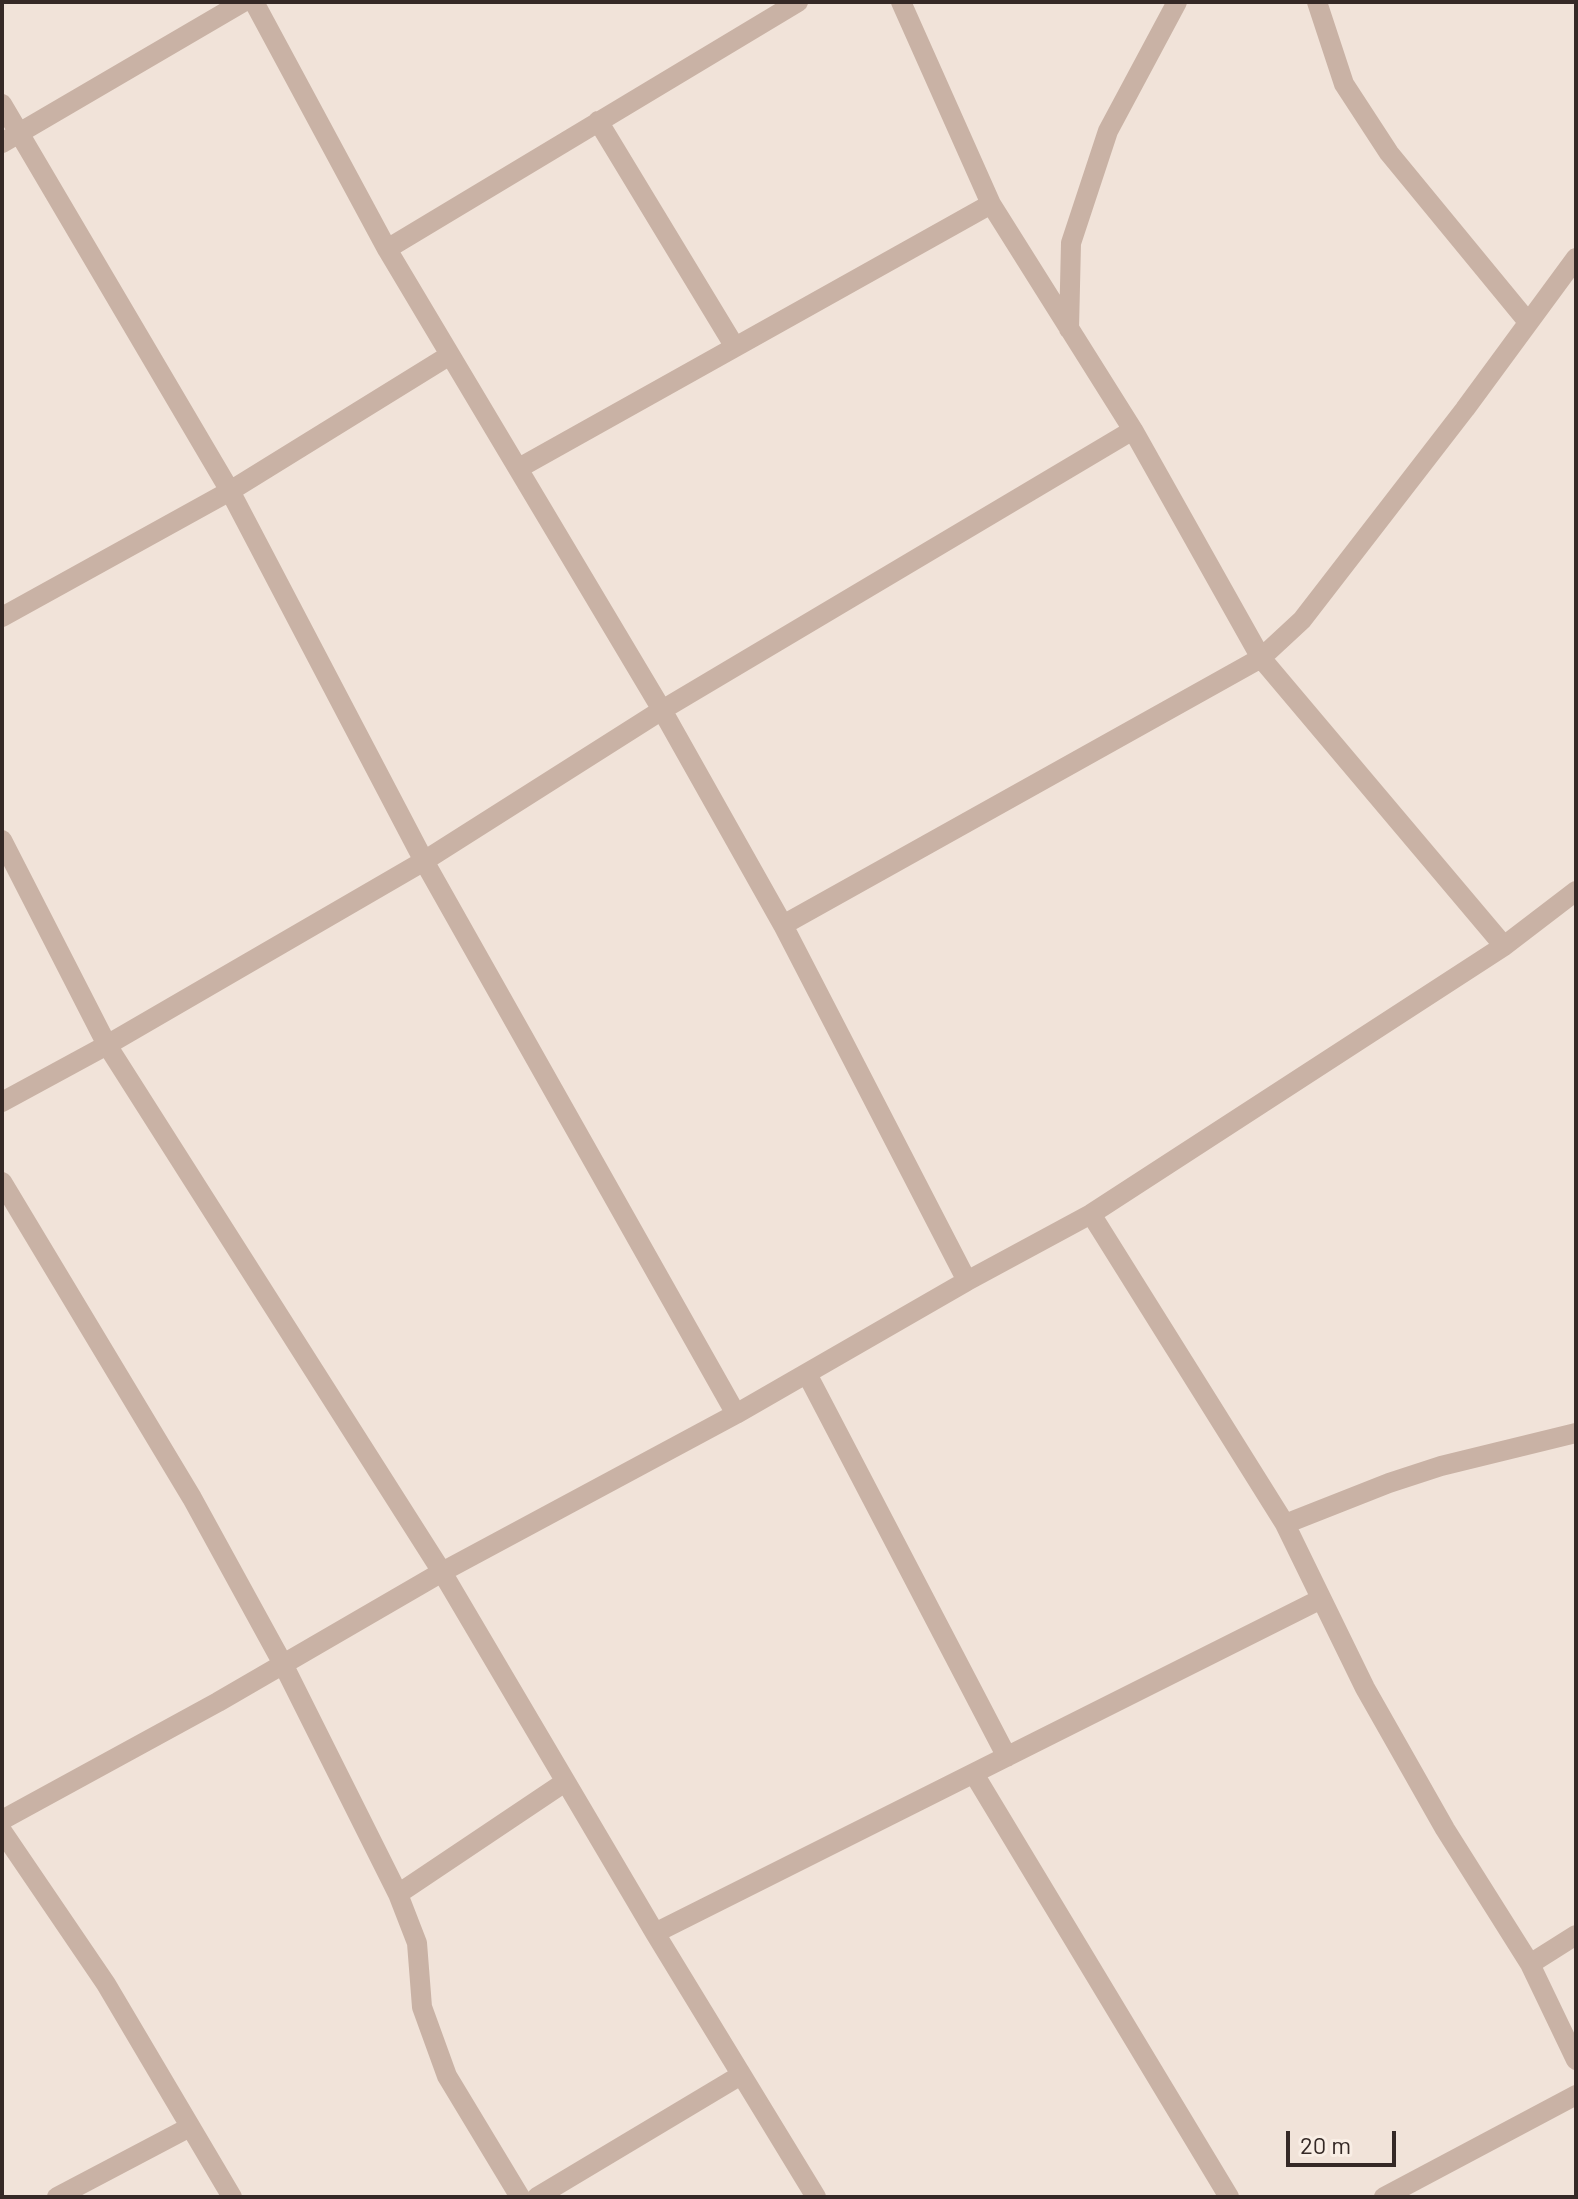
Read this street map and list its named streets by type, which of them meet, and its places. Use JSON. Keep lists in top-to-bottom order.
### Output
{
  "scale_bar": "20 m"
}
